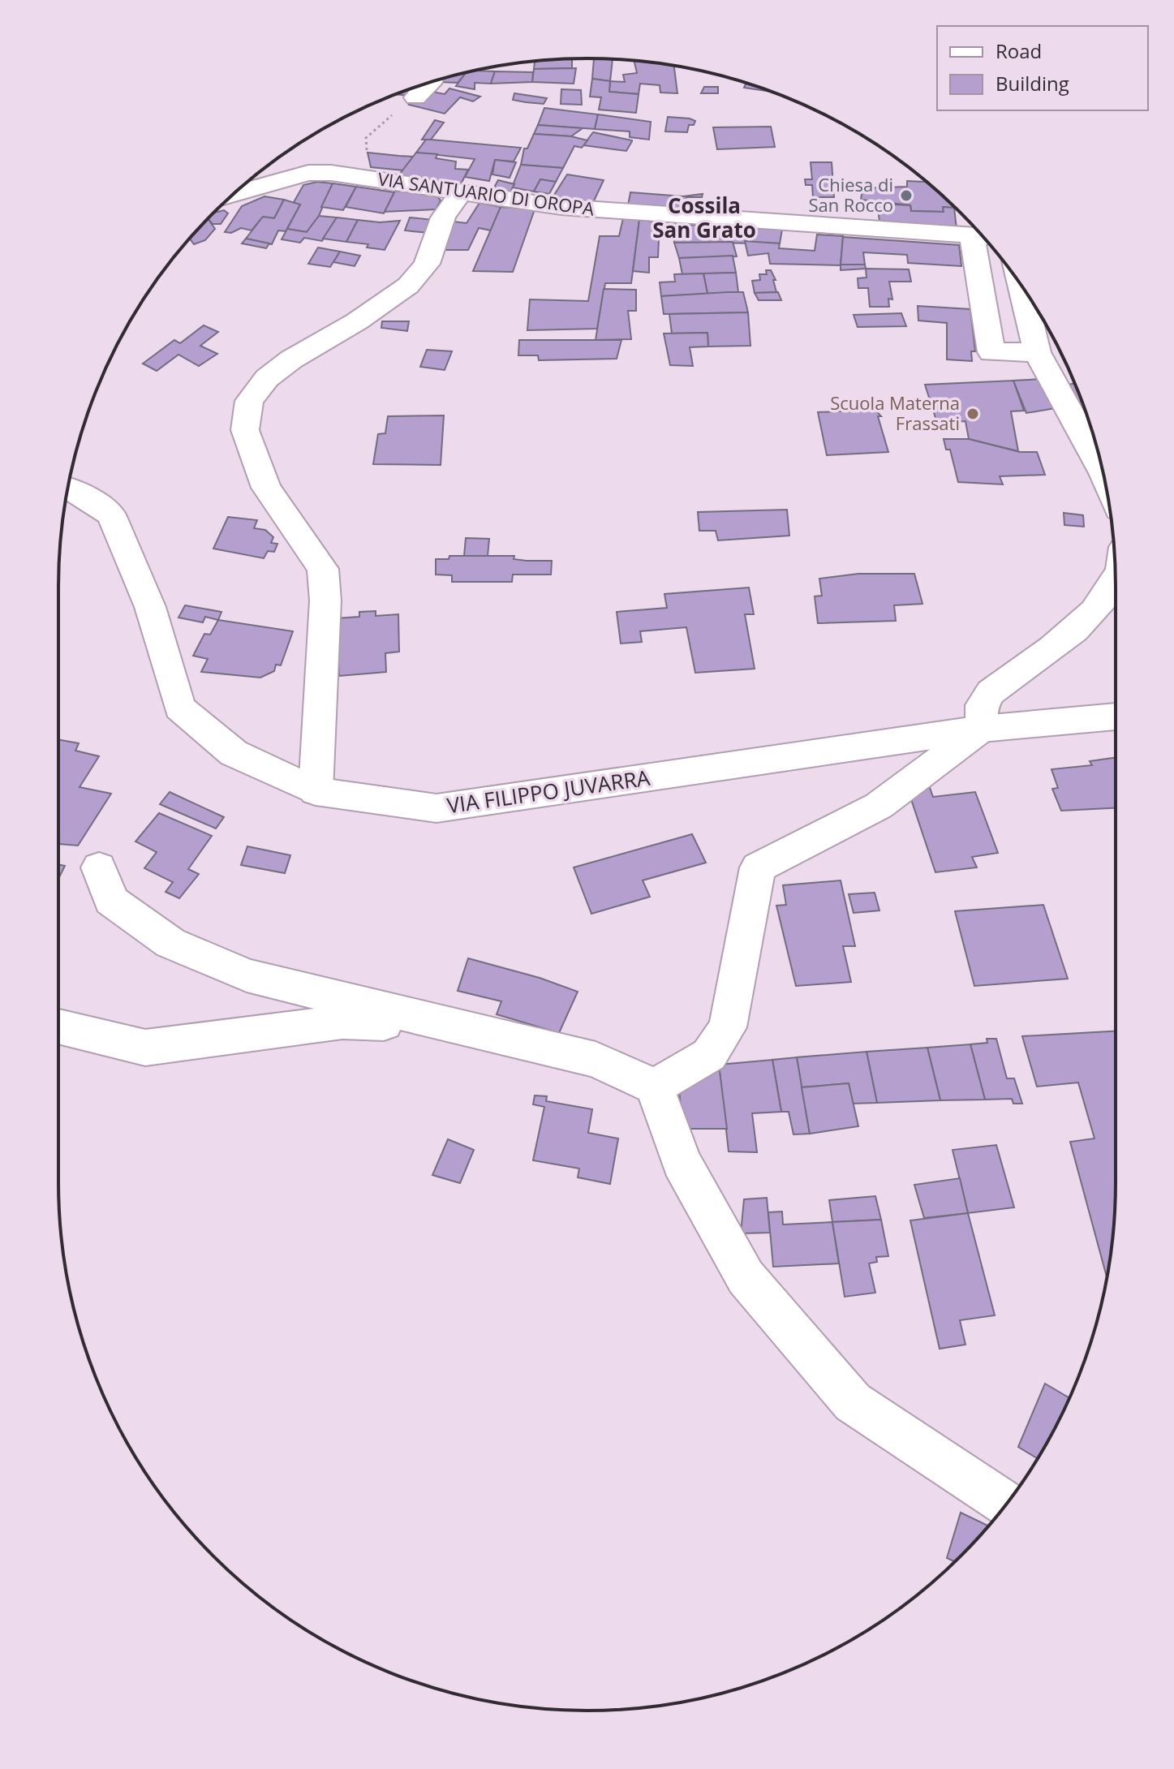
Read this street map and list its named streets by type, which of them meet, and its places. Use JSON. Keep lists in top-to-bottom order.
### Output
{
  "streets": {
    "street": ["VIA SANTUARIO DI OROPA", "VIA FILIPPO JUVARRA"]
  },
  "districts": ["Cossila San Grato"],
  "places": ["Chiesa di San Rocco", "Scuola Materna Frassati"],
  "legend": ["Road", "Building"]
}
